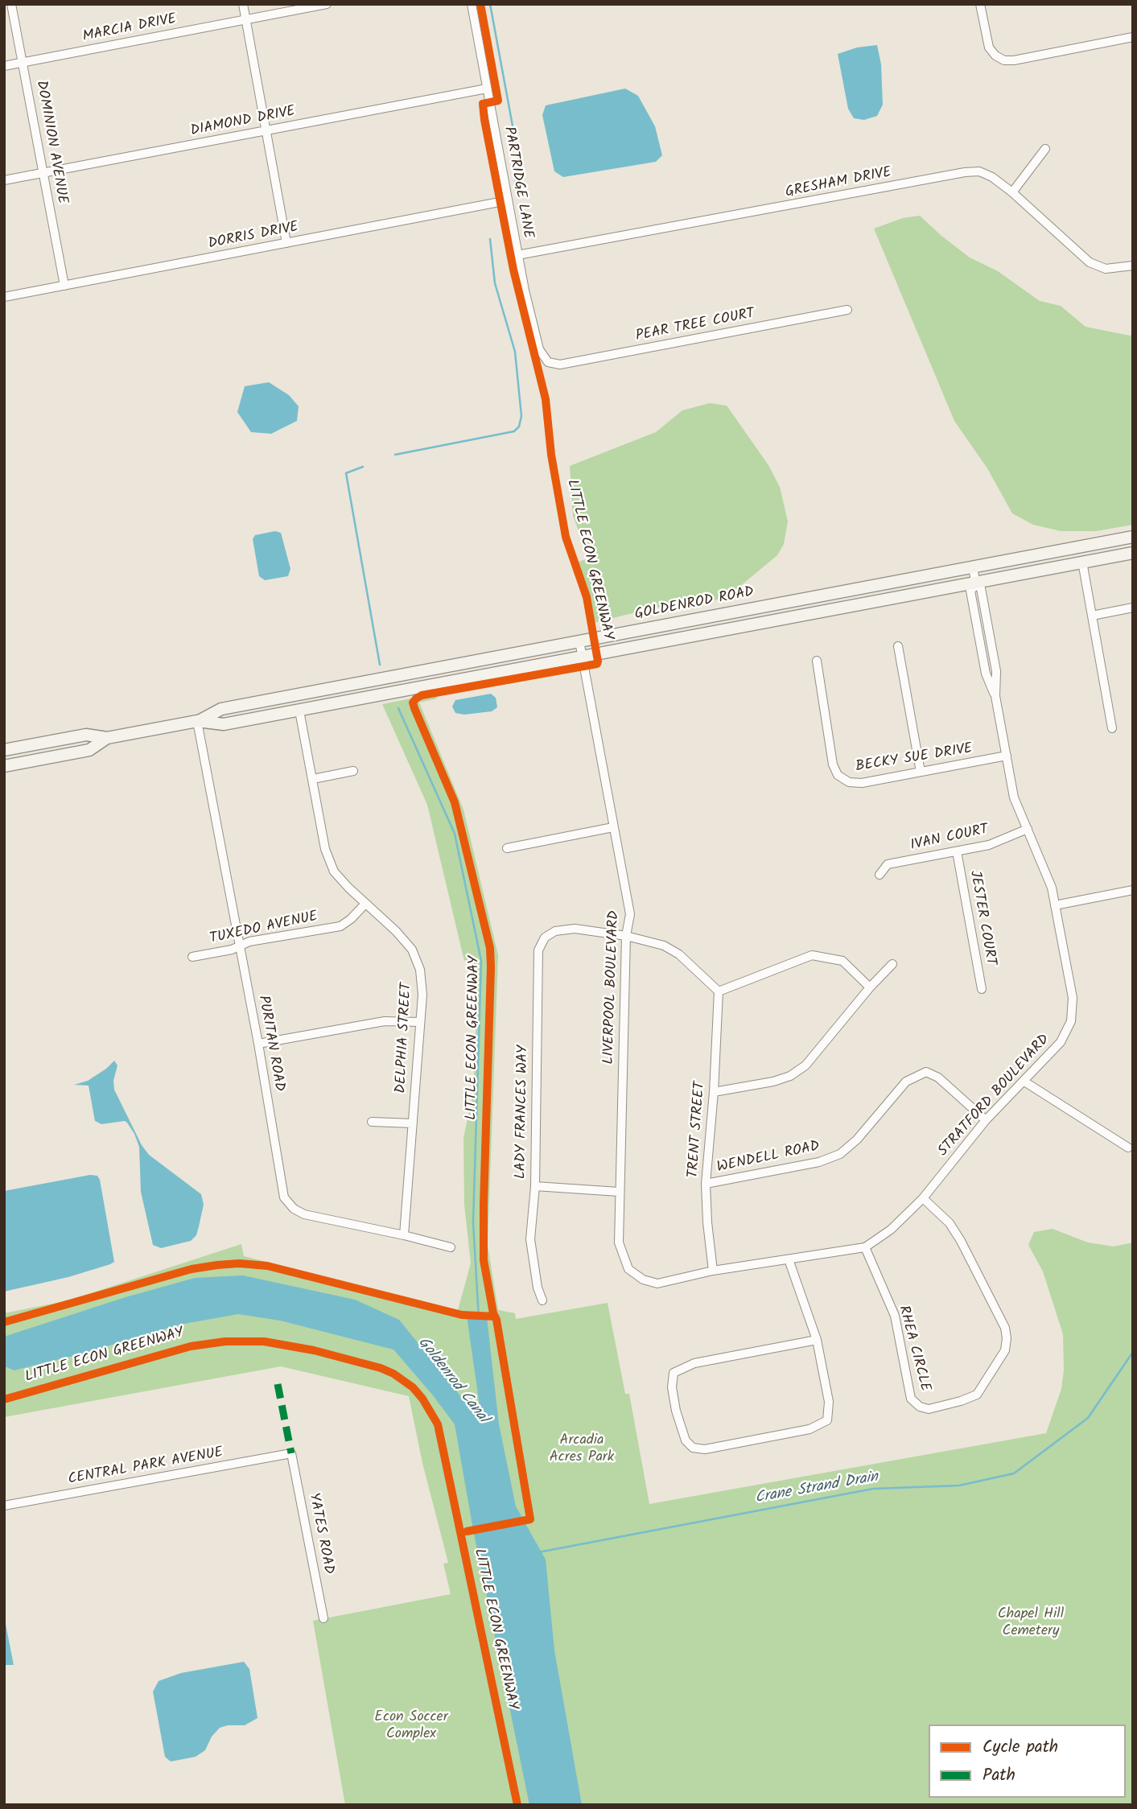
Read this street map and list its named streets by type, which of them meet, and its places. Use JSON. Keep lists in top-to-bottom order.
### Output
{
  "streets": {
    "main road": ["GOLDENROD ROAD"],
    "street": [
      "MARCIA DRIVE",
      "DIAMOND DRIVE",
      "DOMINION AVENUE",
      "PARTRIDGE LANE",
      "GRESHAM DRIVE",
      "DORRIS DRIVE",
      "PEAR TREE COURT",
      "BECKY SUE DRIVE",
      "IVAN COURT",
      "JESTER COURT",
      "TUXEDO AVENUE",
      "LIVERPOOL BOULEVARD",
      "DELPHIA STREET",
      "PURITAN ROAD",
      "STRATFORD BOULEVARD",
      "LADY FRANCES WAY",
      "TRENT STREET",
      "WENDELL ROAD",
      "RHEA CIRCLE",
      "CENTRAL PARK AVENUE",
      "YATES ROAD"
    ],
    "cycle path": ["LITTLE ECON GREENWAY"]
  },
  "crossings": [
    ["MARCIA DRIVE", "DOMINION AVENUE"],
    ["DIAMOND DRIVE", "DOMINION AVENUE"],
    ["DIAMOND DRIVE", "PARTRIDGE LANE"],
    ["DOMINION AVENUE", "DORRIS DRIVE"],
    ["PARTRIDGE LANE", "GRESHAM DRIVE"],
    ["PARTRIDGE LANE", "DORRIS DRIVE"],
    ["PARTRIDGE LANE", "PEAR TREE COURT"],
    ["GOLDENROD ROAD", "LIVERPOOL BOULEVARD"],
    ["GOLDENROD ROAD", "DELPHIA STREET"],
    ["GOLDENROD ROAD", "PURITAN ROAD"],
    ["GOLDENROD ROAD", "STRATFORD BOULEVARD"],
    ["BECKY SUE DRIVE", "STRATFORD BOULEVARD"],
    ["IVAN COURT", "JESTER COURT"],
    ["IVAN COURT", "STRATFORD BOULEVARD"],
    ["TUXEDO AVENUE", "DELPHIA STREET"],
    ["TUXEDO AVENUE", "PURITAN ROAD"],
    ["LIVERPOOL BOULEVARD", "STRATFORD BOULEVARD"],
    ["LIVERPOOL BOULEVARD", "LADY FRANCES WAY"],
    ["DELPHIA STREET", "PURITAN ROAD"],
    ["STRATFORD BOULEVARD", "TRENT STREET"],
    ["STRATFORD BOULEVARD", "WENDELL ROAD"],
    ["STRATFORD BOULEVARD", "RHEA CIRCLE"],
    ["TRENT STREET", "WENDELL ROAD"],
    ["CENTRAL PARK AVENUE", "YATES ROAD"]
  ],
  "water": ["Goldenrod Canal", "Crane Strand Drain"],
  "parks": ["Arcadia Acres Park", "Chapel Hill Cemetery", "Econ Soccer Complex"],
  "legend": ["Cycle path", "Path"]
}
